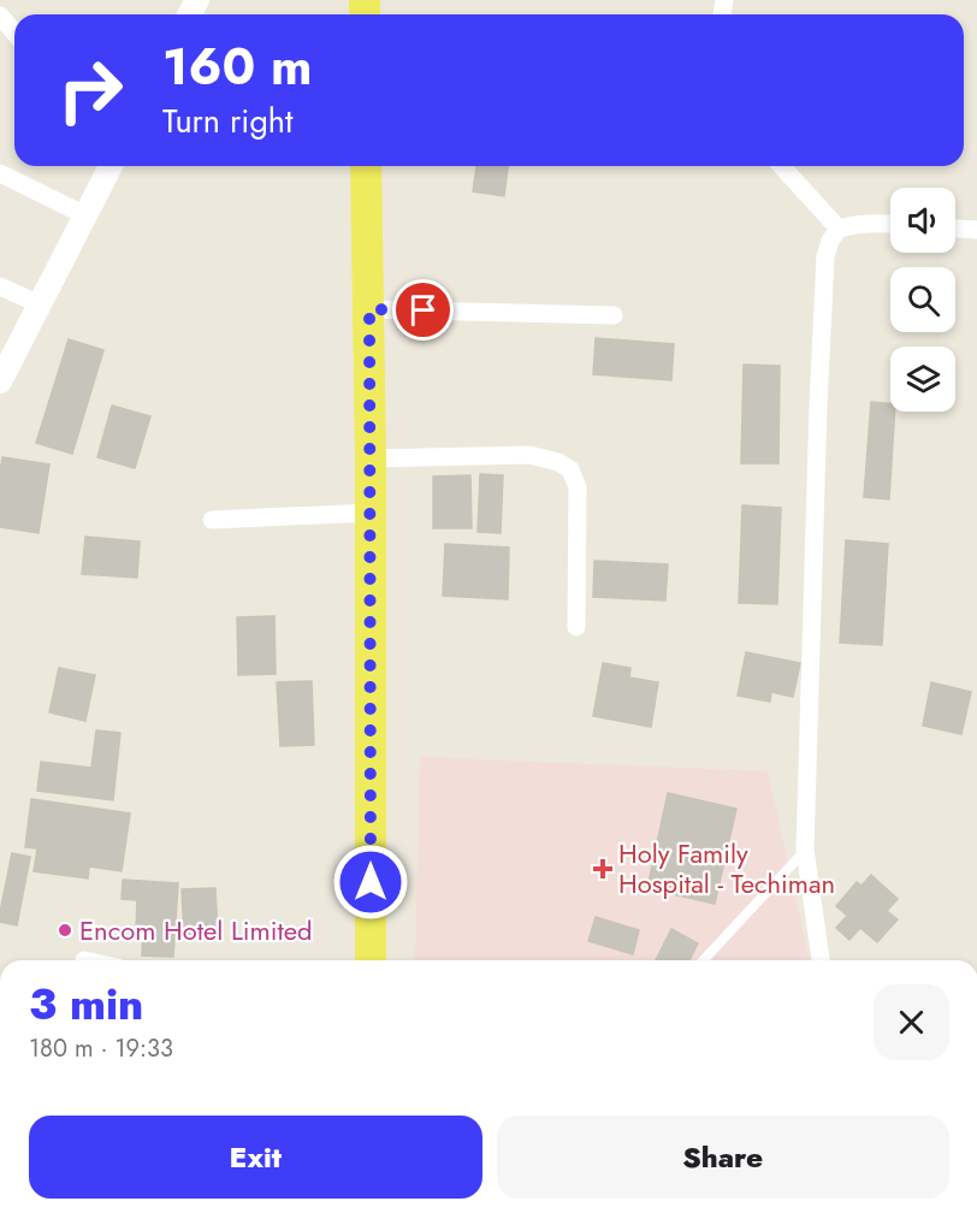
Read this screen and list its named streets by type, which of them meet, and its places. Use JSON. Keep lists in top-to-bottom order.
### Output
{
  "places": {
    "health": ["Holy Family Hospital - Techiman"],
    "other": ["Encom Hotel Limited"]
  },
  "page": {
    "turn": ["160 m", "Turn right"],
    "heading": ["3 min", "180 m · 19:33"],
    "buttons": ["Exit", "Share"]
  }
}
